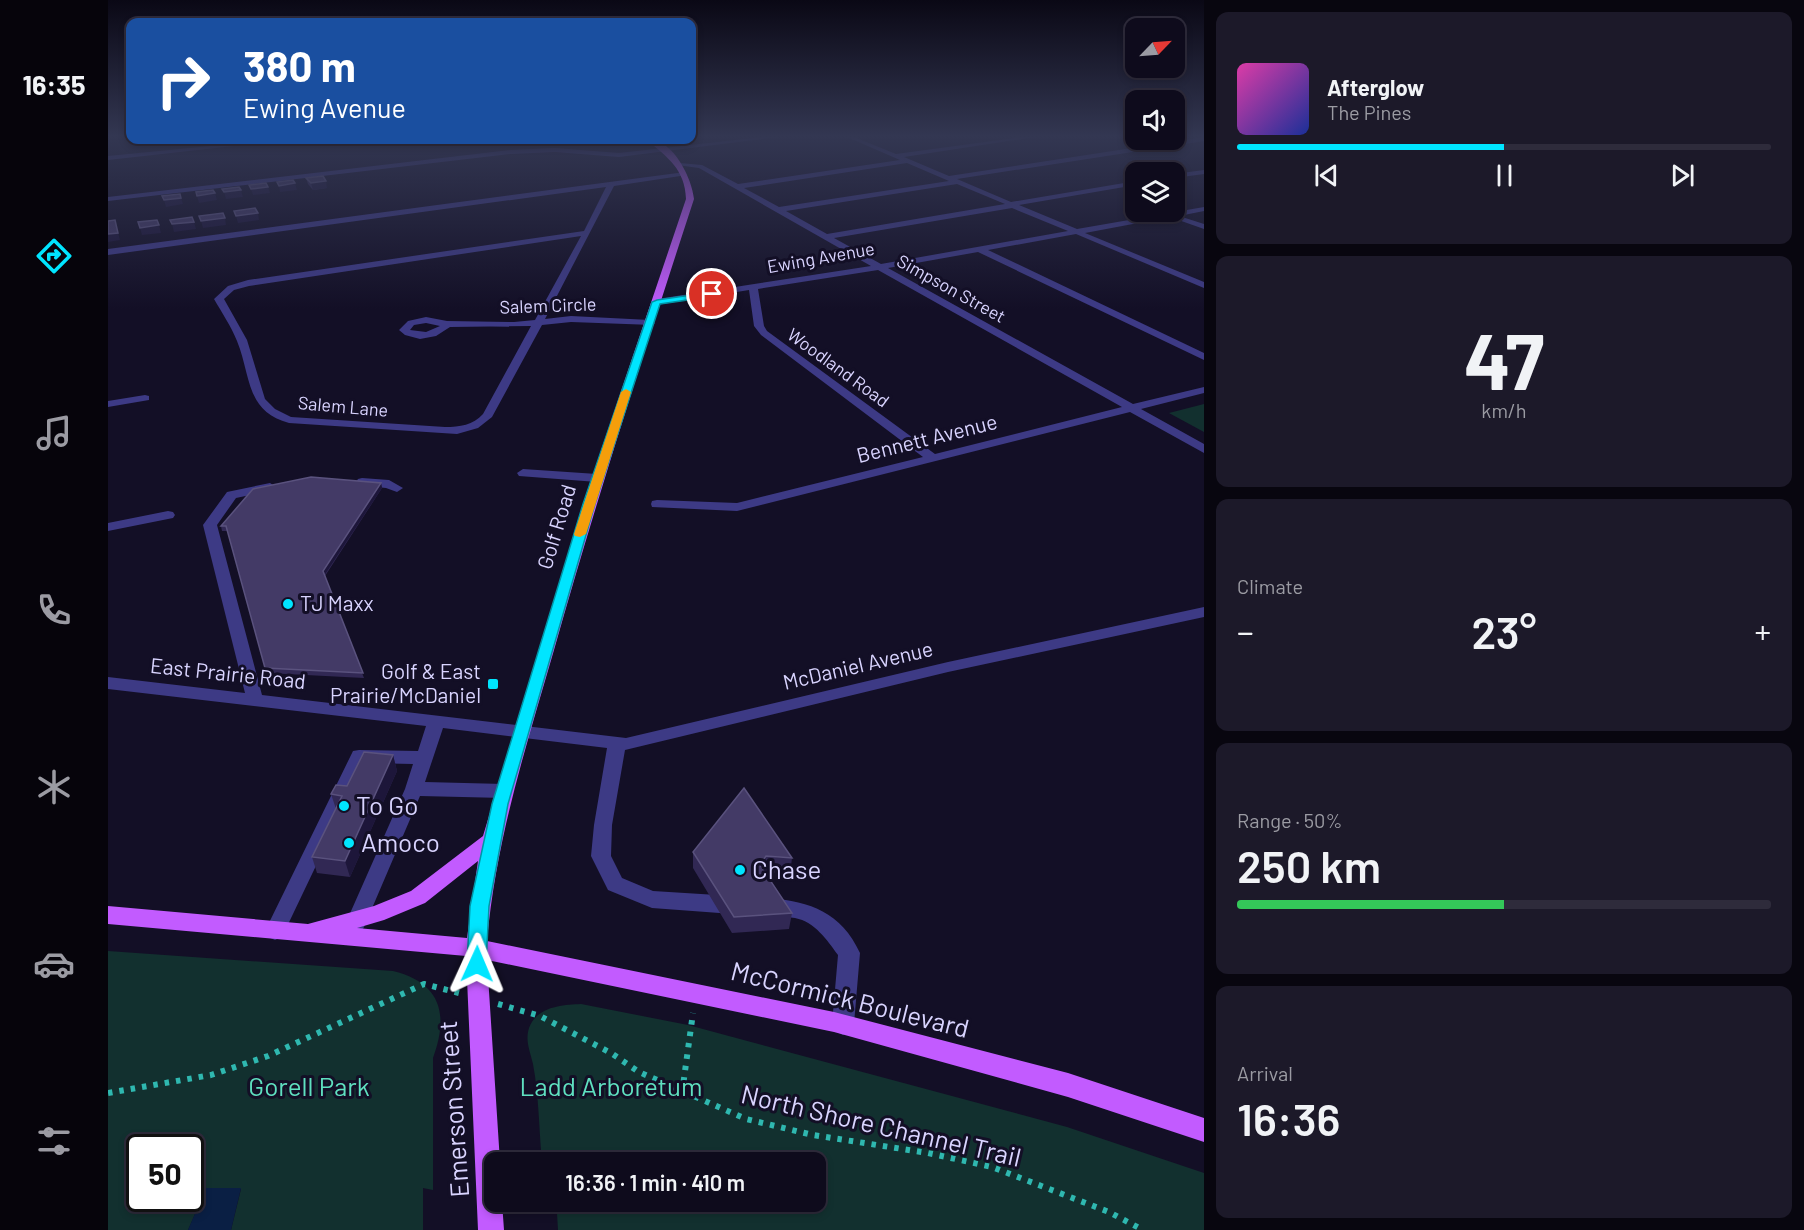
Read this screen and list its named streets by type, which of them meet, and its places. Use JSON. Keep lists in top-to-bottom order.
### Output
{
  "streets": {
    "main road": ["Golf Road", "McCormick Boulevard", "Emerson Street"],
    "street": [
      "Ewing Avenue",
      "Simpson Street",
      "Salem Circle",
      "Woodland Road",
      "Salem Lane",
      "Bennett Avenue",
      "McDaniel Avenue",
      "East Prairie Road"
    ],
    "path": ["North Shore Channel Trail"]
  },
  "crossings": [
    ["Ewing Avenue", "Simpson Street"],
    ["Ewing Avenue", "Woodland Road"],
    ["Ewing Avenue", "Golf Road"],
    ["Simpson Street", "Bennett Avenue"],
    ["Salem Circle", "Salem Lane"],
    ["Salem Circle", "Golf Road"],
    ["Woodland Road", "Bennett Avenue"],
    ["Golf Road", "McDaniel Avenue"],
    ["Golf Road", "East Prairie Road"],
    ["Golf Road", "McCormick Boulevard"],
    ["Golf Road", "Emerson Street"],
    ["McDaniel Avenue", "East Prairie Road"],
    ["McCormick Boulevard", "Emerson Street"],
    ["Emerson Street", "North Shore Channel Trail"]
  ],
  "parks": ["Gorell Park", "Ladd Arboretum"],
  "places": {
    "other": [
      "TJ Maxx",
      "To Go",
      "Amoco",
      "Chase"
    ],
    "transit": ["Golf & East Prairie/McDaniel"]
  },
  "north": "top right",
  "page": {
    "tabs": "16:35",
    "turn": ["380 m", "Ewing Avenue"],
    "song": ["Afterglow", "The Pines"],
    "tile": [
      ["47", "km/h"],
      "Climate",
      ["Range · 50%", "250 km"],
      ["Arrival", "16:36"]
    ],
    "heat": ["−", "23°", "+"],
    "limit": "50",
    "trip": "16:36 · 1 min · 410 m"
  }
}
